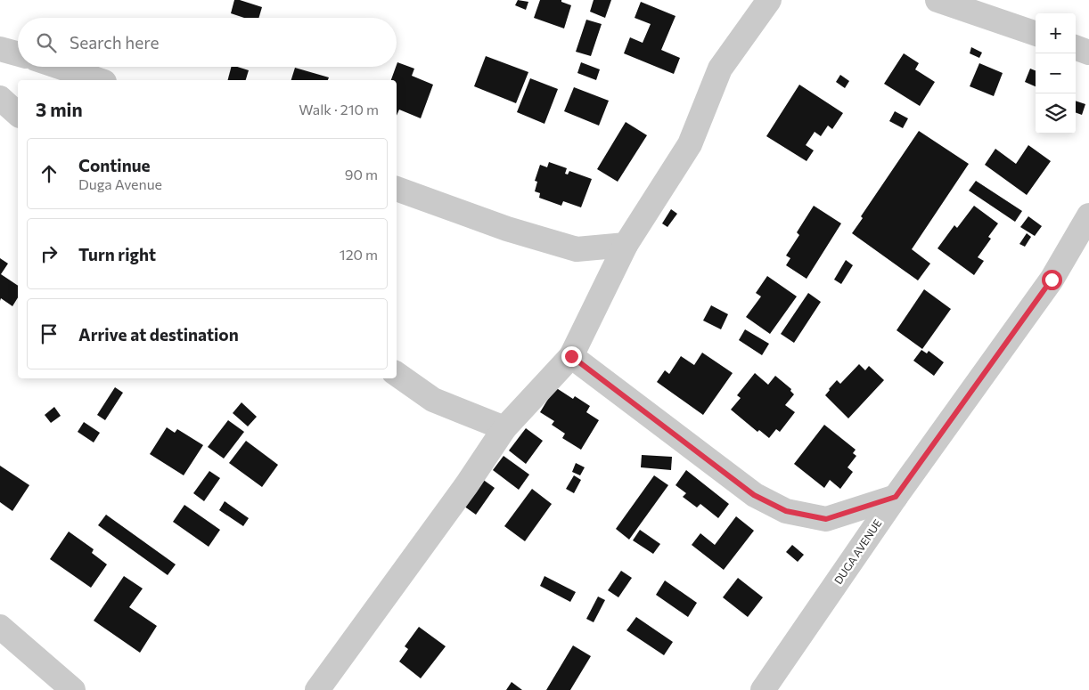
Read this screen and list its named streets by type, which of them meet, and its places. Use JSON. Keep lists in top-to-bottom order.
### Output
{
  "streets": {
    "street": ["DUGA AVENUE"]
  },
  "page": {
    "map_buttons": ["+", "−"],
    "search": "Search here",
    "heading": ["3 min", "Walk · 210 m"],
    "list": [
      ["Continue", "Duga Avenue", "90 m"],
      ["Turn right", "120 m"],
      "Arrive at destination"
    ]
  }
}
